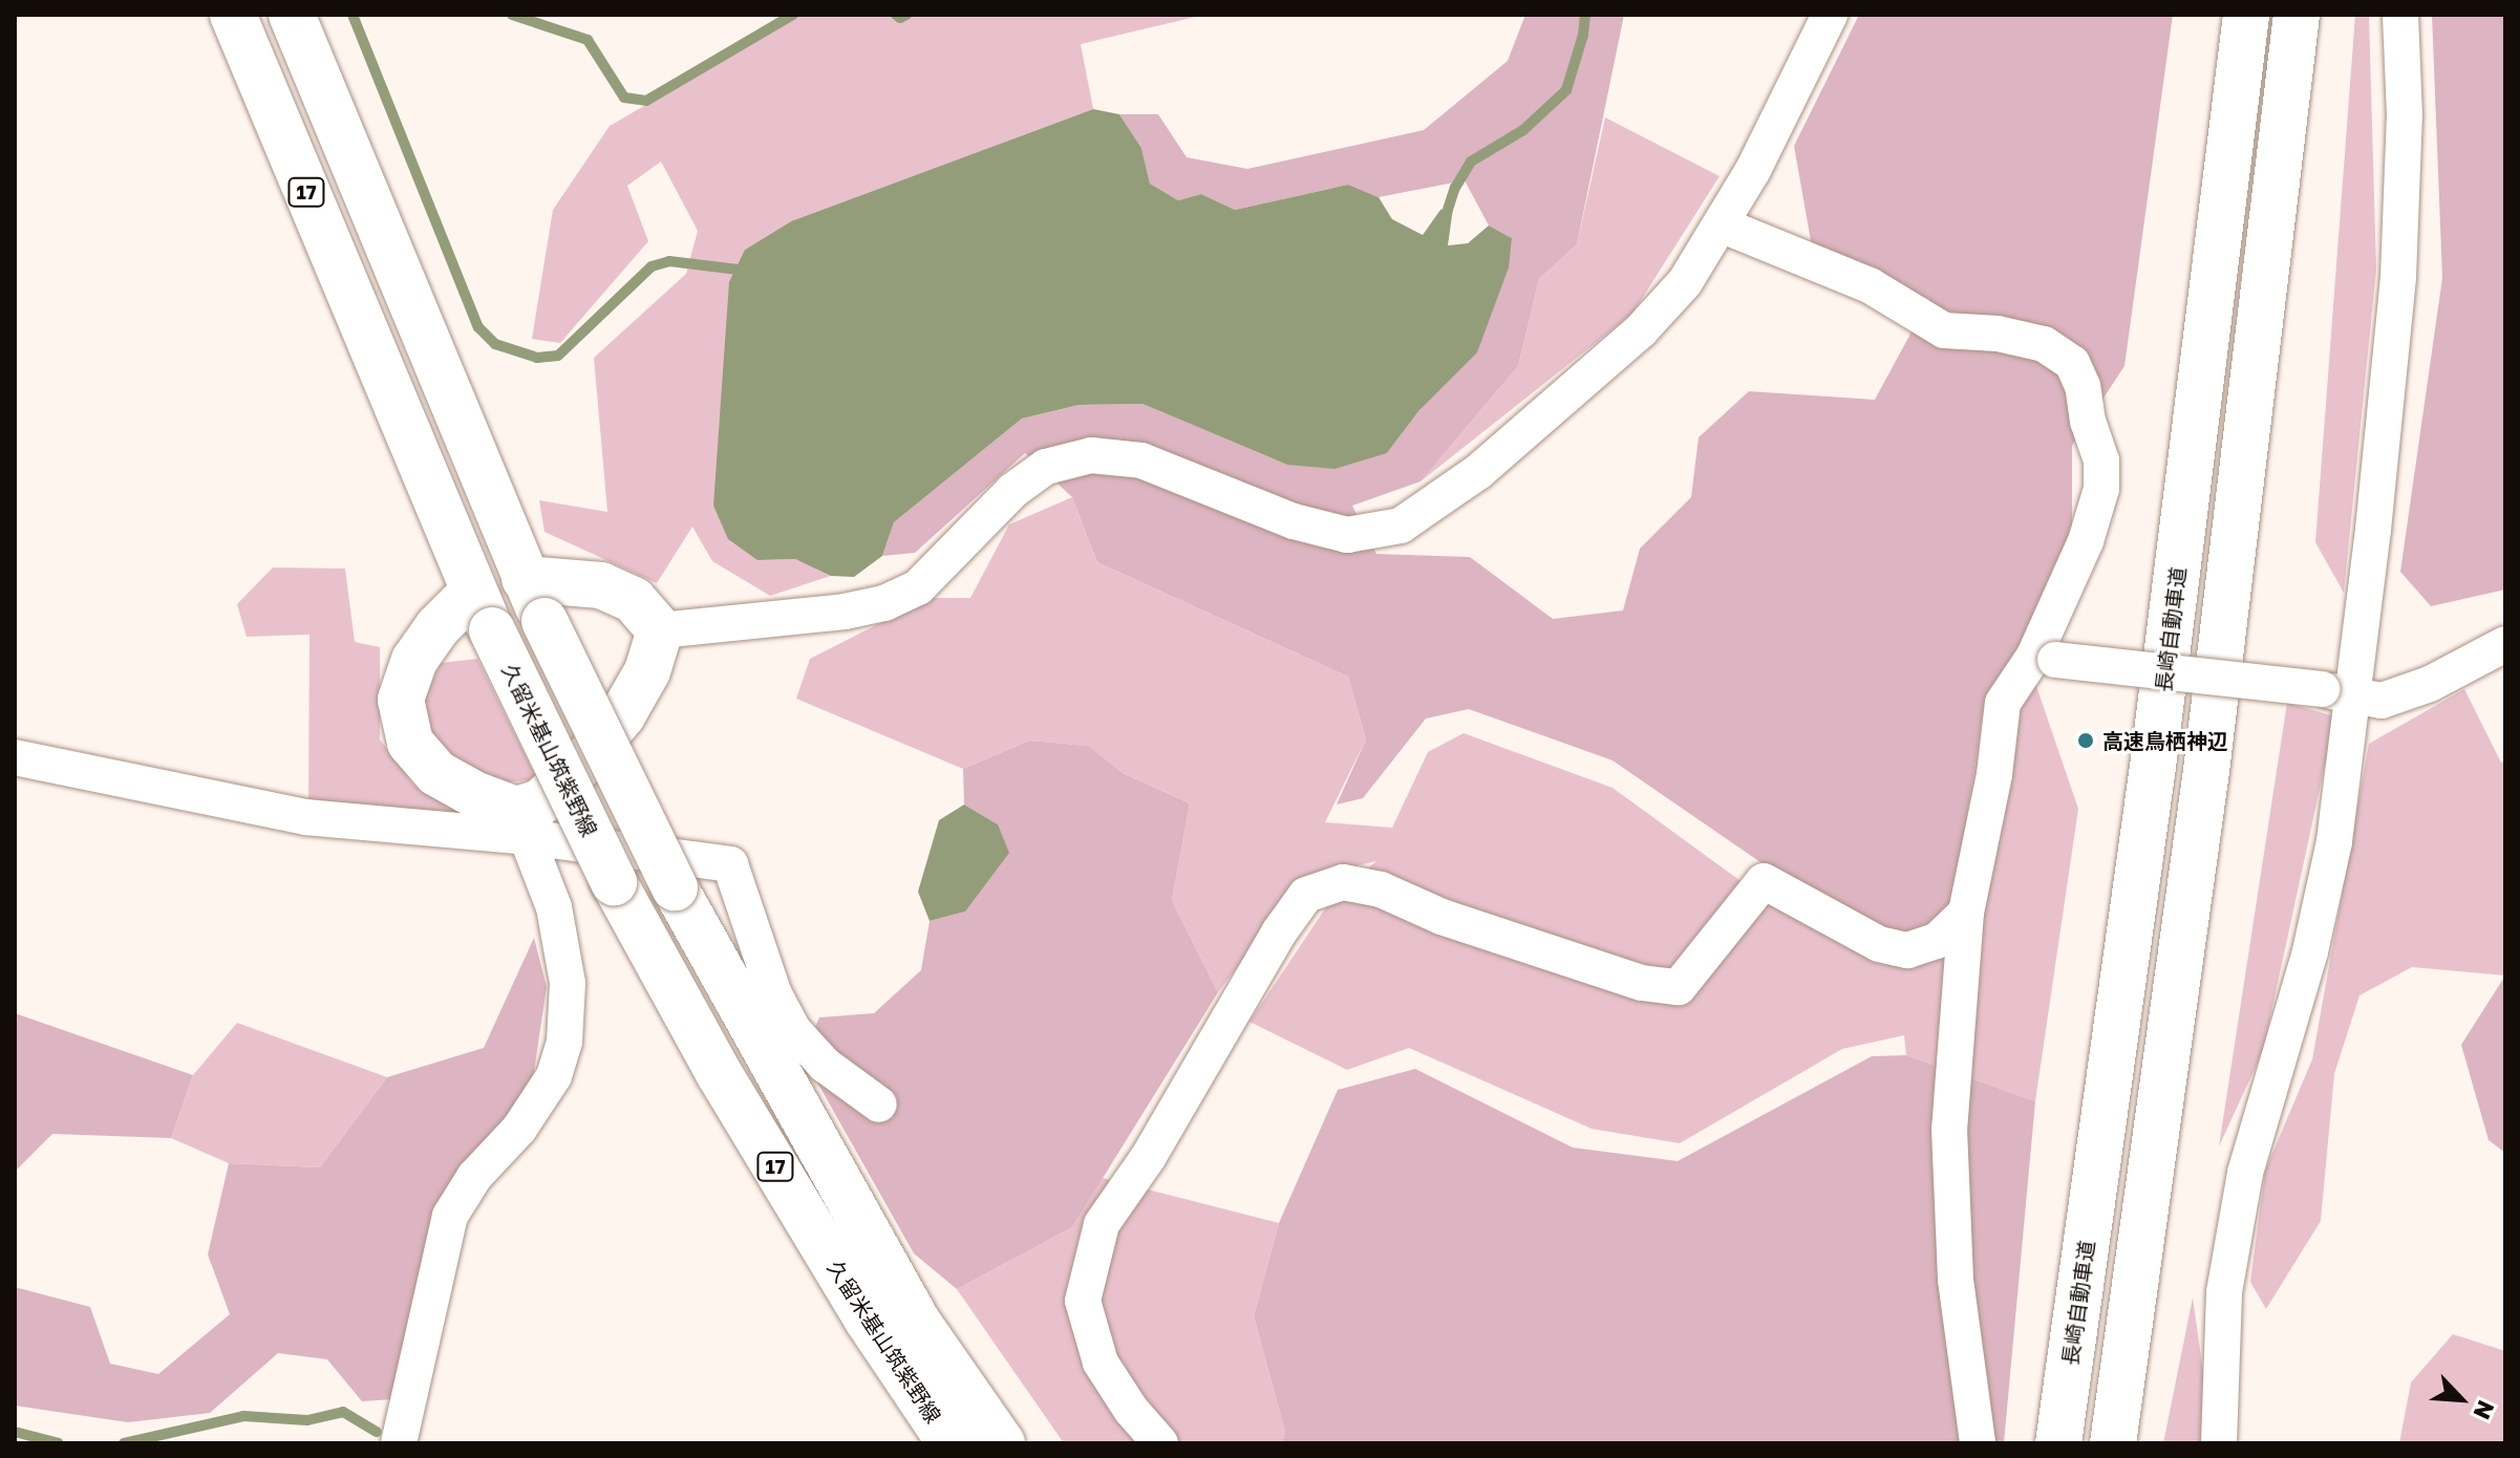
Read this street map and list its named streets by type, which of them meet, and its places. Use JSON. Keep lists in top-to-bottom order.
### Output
{
  "streets": {
    "main road": ["17", "長崎自動車道", "久留米基山筑紫野線"]
  },
  "places": ["高速鳥栖神辺"],
  "north": "bottom right"
}
